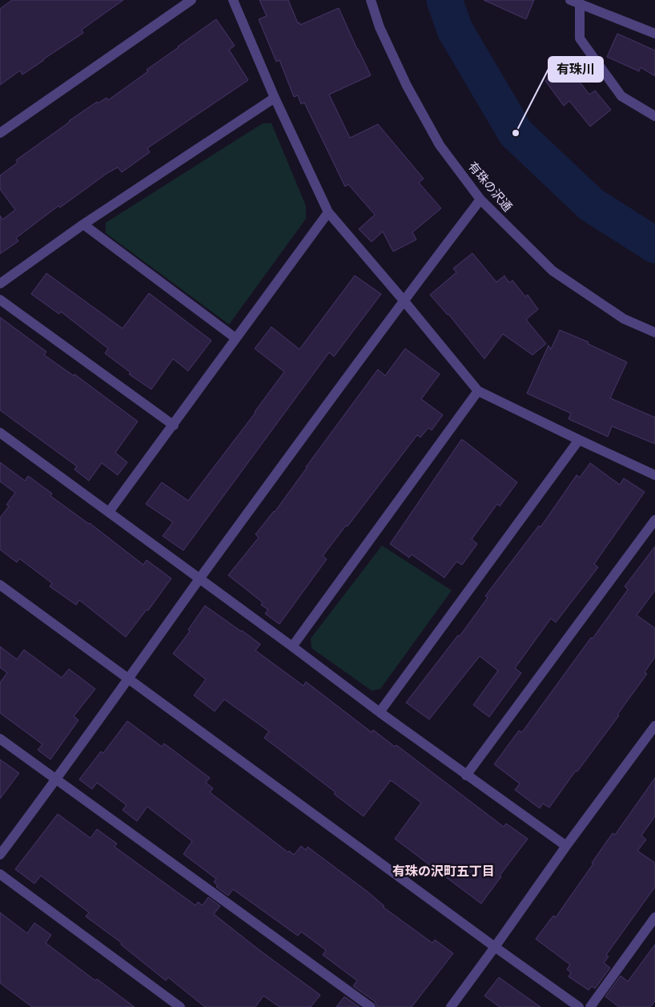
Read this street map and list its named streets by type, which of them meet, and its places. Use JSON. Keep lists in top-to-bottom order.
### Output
{
  "streets": {
    "street": ["有珠の沢通"]
  },
  "districts": ["有珠の沢町五丁目"],
  "places": ["有珠川"]
}
